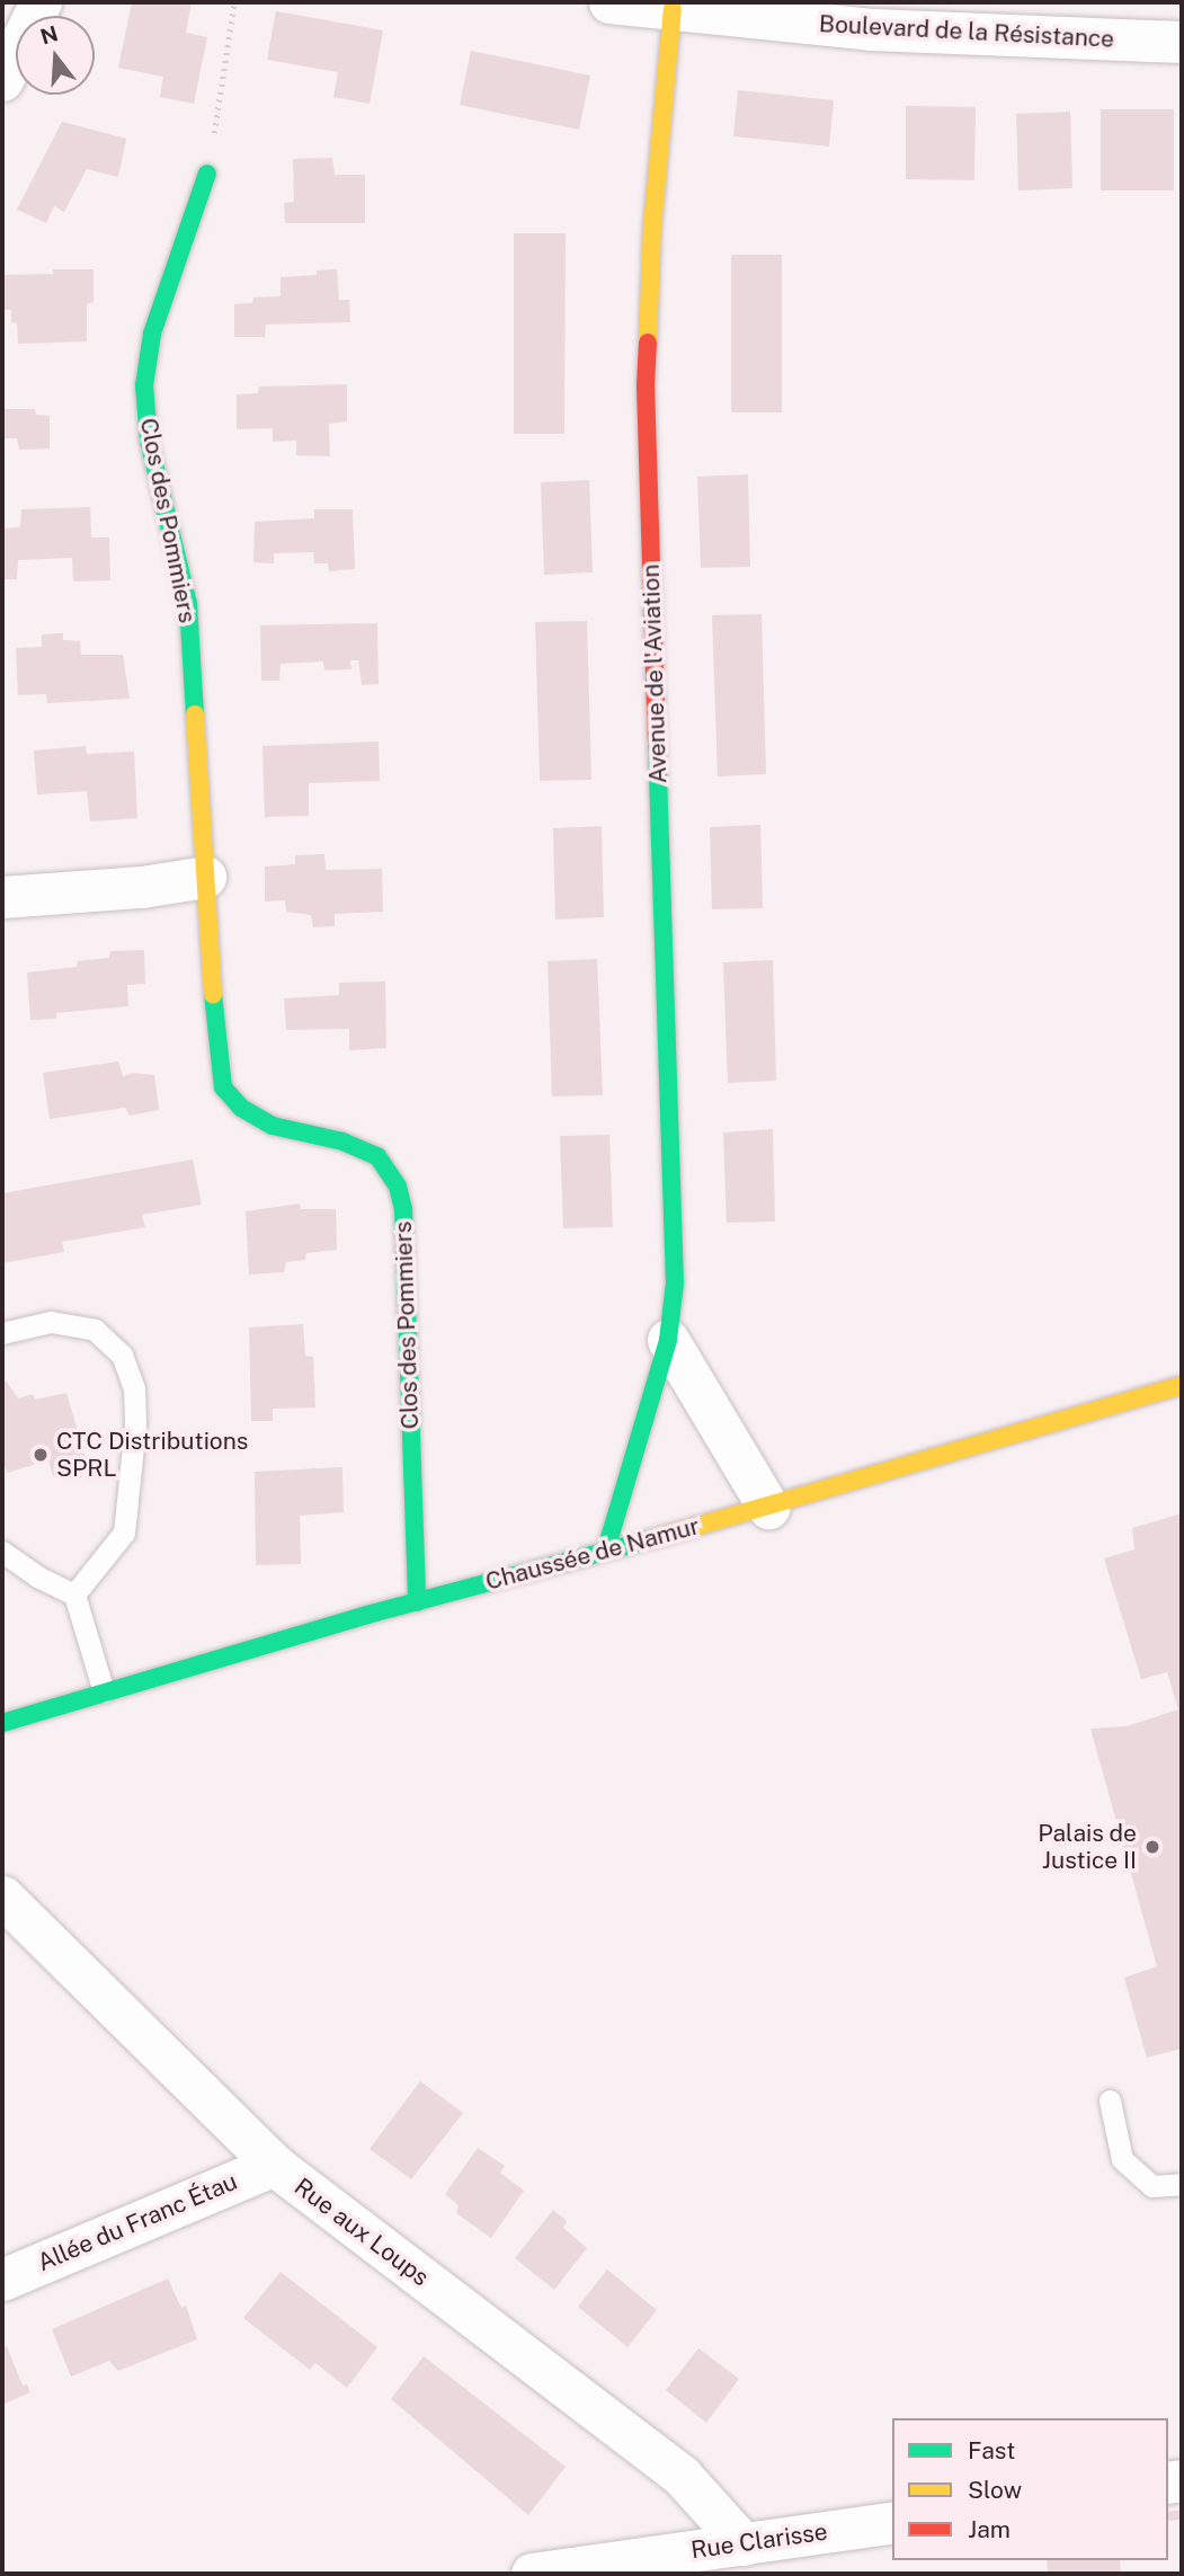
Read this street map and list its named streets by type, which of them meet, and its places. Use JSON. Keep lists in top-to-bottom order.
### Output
{
  "streets": {
    "street": [
      "Boulevard de la Résistance",
      "Clos des Pommiers",
      "Avenue de l'Aviation",
      "Chaussée de Namur",
      "Allée du Franc Étau",
      "Rue aux Loups",
      "Rue Clarisse"
    ]
  },
  "crossings": [
    ["Boulevard de la Résistance", "Avenue de l'Aviation"],
    ["Clos des Pommiers", "Chaussée de Namur"],
    ["Avenue de l'Aviation", "Chaussée de Namur"],
    ["Allée du Franc Étau", "Rue aux Loups"],
    ["Rue aux Loups", "Rue Clarisse"]
  ],
  "places": ["CTC Distributions SPRL", "Palais de Justice II"],
  "legend": ["Fast", "Slow", "Jam"],
  "north": "top"
}
